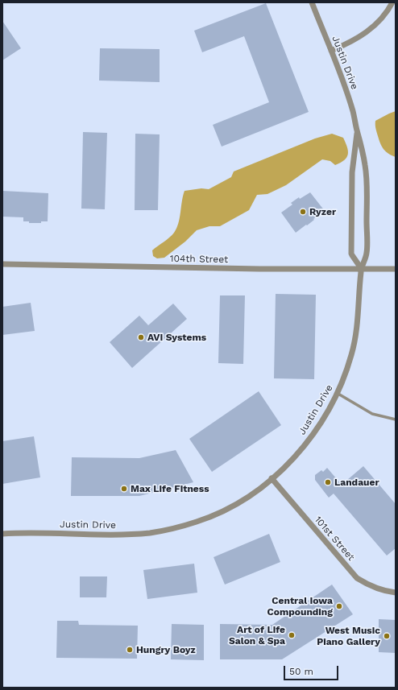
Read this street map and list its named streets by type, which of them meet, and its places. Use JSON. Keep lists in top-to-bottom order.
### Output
{
  "streets": {
    "street": ["Justin Drive", "104th Street", "101st Street"]
  },
  "crossings": [
    ["Justin Drive", "104th Street"],
    ["Justin Drive", "101st Street"]
  ],
  "places": [
    "Ryzer",
    "AVI Systems",
    "Landauer",
    "Max Life Fitness",
    "Central Iowa Compounding",
    "Art of Life Salon & Spa",
    "West Music Piano Gallery",
    "Hungry Boyz"
  ],
  "scale_bar": "50 m"
}
